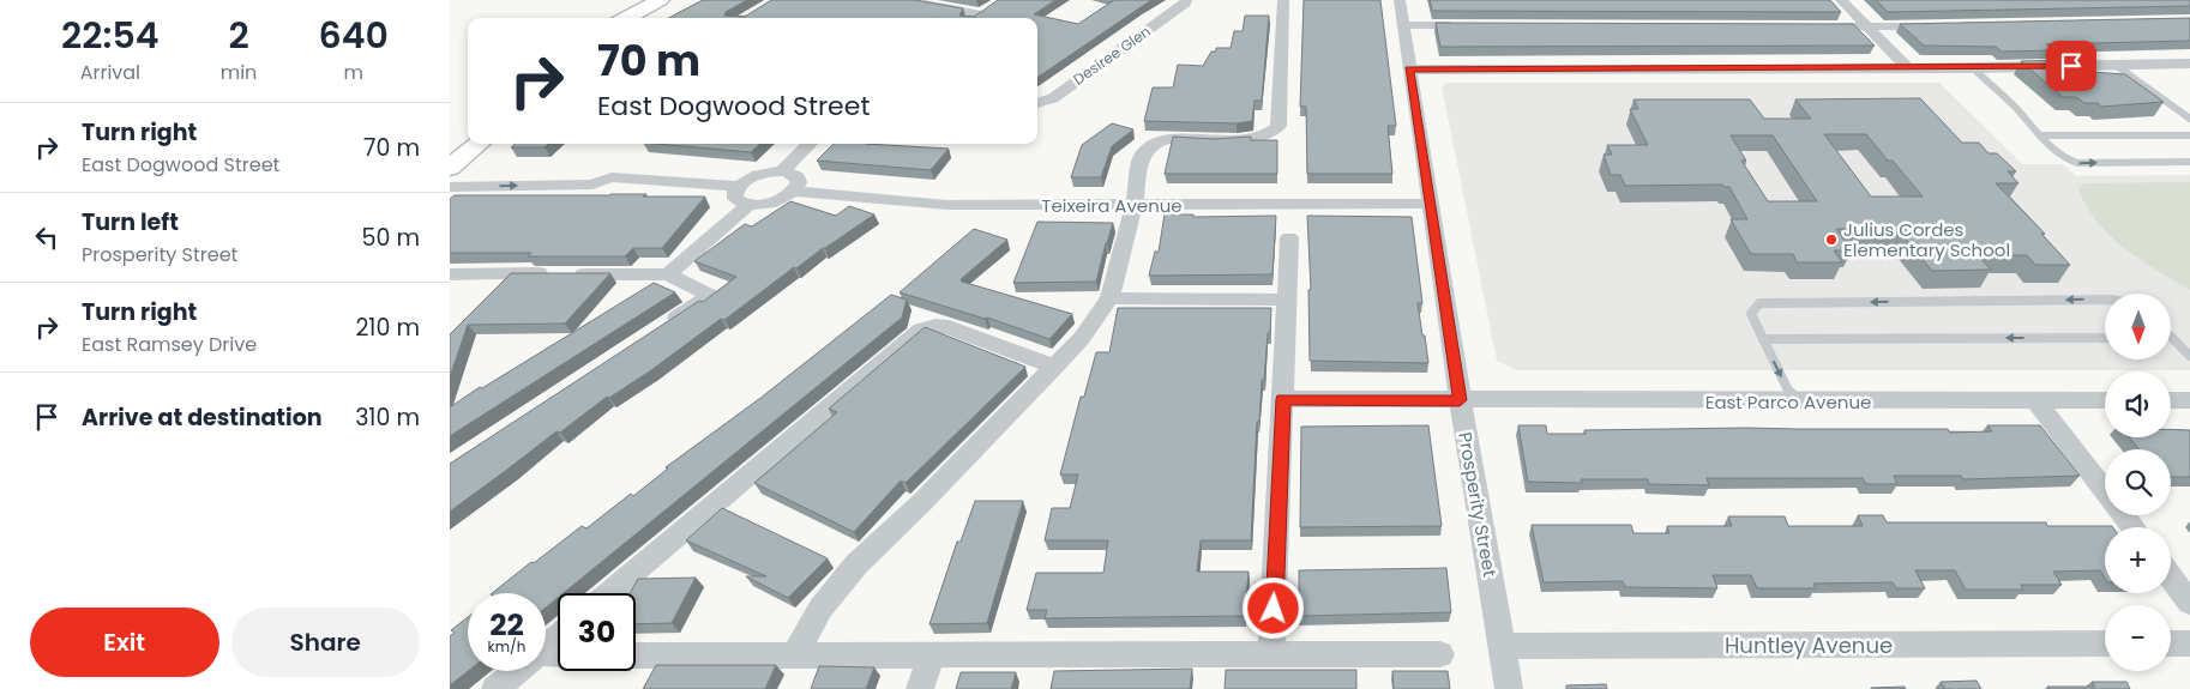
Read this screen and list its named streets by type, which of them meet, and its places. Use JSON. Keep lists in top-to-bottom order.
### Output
{
  "streets": {
    "street": [
      "Desiree Glen",
      "Teixeira Avenue",
      "East Parco Avenue",
      "Prosperity Street",
      "Huntley Avenue"
    ]
  },
  "crossings": [
    ["Teixeira Avenue", "Prosperity Street"],
    ["East Parco Avenue", "Prosperity Street"],
    ["Prosperity Street", "Huntley Avenue"]
  ],
  "places": ["Julius Cordes Elementary School"],
  "north": "bottom",
  "page": {
    "eta": [
      "22:54",
      "Arrival",
      "2",
      "min",
      "640",
      "m"
    ],
    "turn": ["70 m", "East Dogwood Street"],
    "list": [
      {
        "name": "Turn right",
        "note": "East Dogwood Street",
        "value": "70 m"
      },
      {
        "name": "Turn left",
        "note": "Prosperity Street",
        "value": "50 m"
      },
      {
        "name": "Turn right",
        "note": "East Ramsey Drive",
        "value": "210 m"
      },
      {
        "name": "Arrive at destination",
        "value": "310 m"
      }
    ],
    "map_buttons": ["+", "−"],
    "speed": "22 km/h",
    "limit": "30",
    "buttons": ["Exit", "Share"]
  }
}
